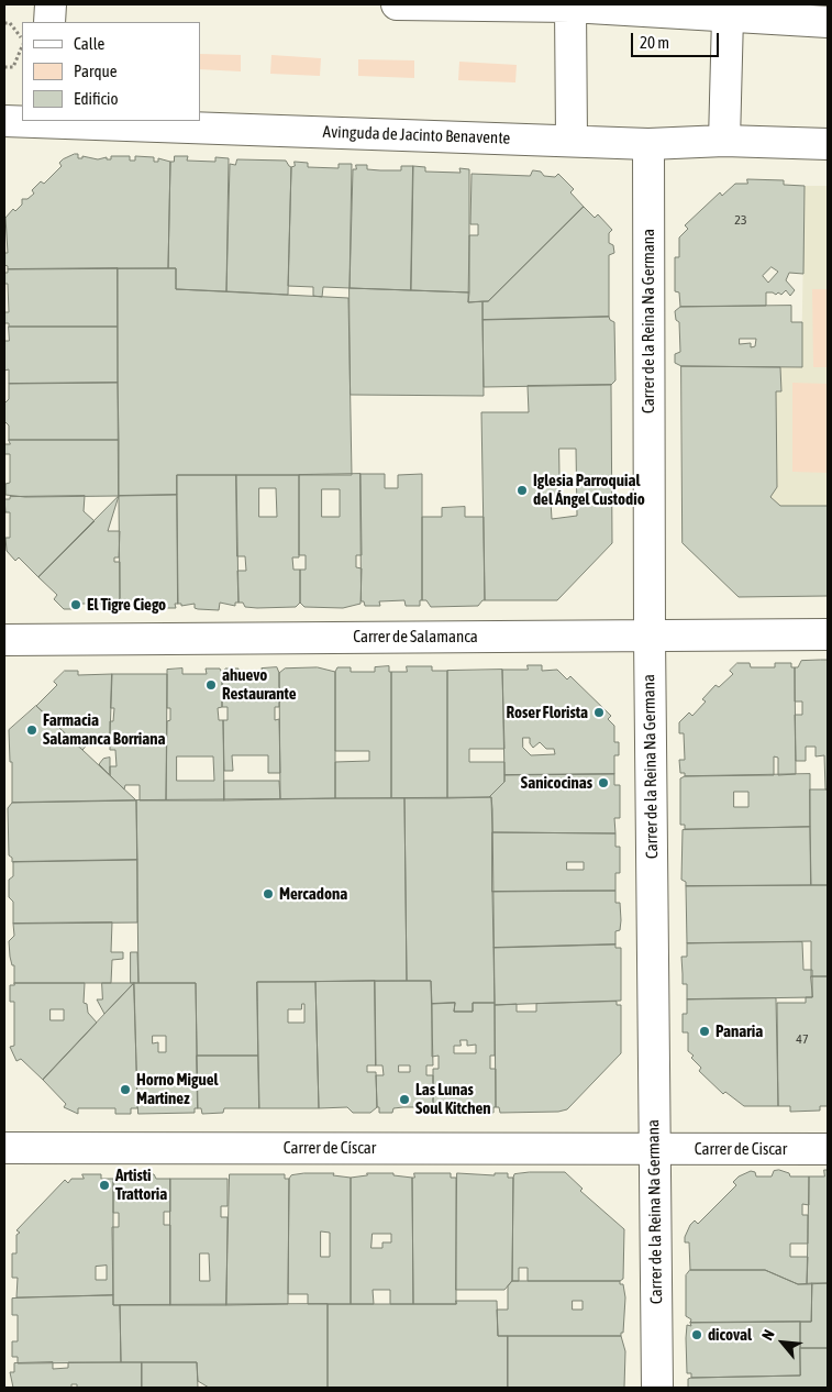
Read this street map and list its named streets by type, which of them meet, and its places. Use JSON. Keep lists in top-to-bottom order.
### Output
{
  "streets": {
    "street": [
      "Avinguda de Jacinto Benavente",
      "Carrer de la Reina Na Germana",
      "Carrer de Salamanca",
      "Carrer de Císcar",
      "Carrer de Ciscar"
    ]
  },
  "crossings": [
    ["Avinguda de Jacinto Benavente", "Carrer de la Reina Na Germana"],
    ["Carrer de la Reina Na Germana", "Carrer de Salamanca"],
    ["Carrer de la Reina Na Germana", "Carrer de Císcar"],
    ["Carrer de la Reina Na Germana", "Carrer de Ciscar"],
    ["Carrer de Císcar", "Carrer de Ciscar"]
  ],
  "places": [
    "Iglesia Parroquial del Ángel Custodio",
    "El Tigre Ciego",
    "ahuevo Restaurante",
    "Roser Florista",
    "Farmacia Salamanca Borriana",
    "Sanicocinas",
    "Mercadona",
    "Panaria",
    "Horno Miguel Martinez",
    "Las Lunas Soul Kitchen",
    "Artisti Trattoria",
    "dicoval"
  ],
  "house_numbers": ["23", "47"],
  "legend": ["Calle", "Parque", "Edificio"],
  "scale_bar": "20 m",
  "north": "top left"
}
